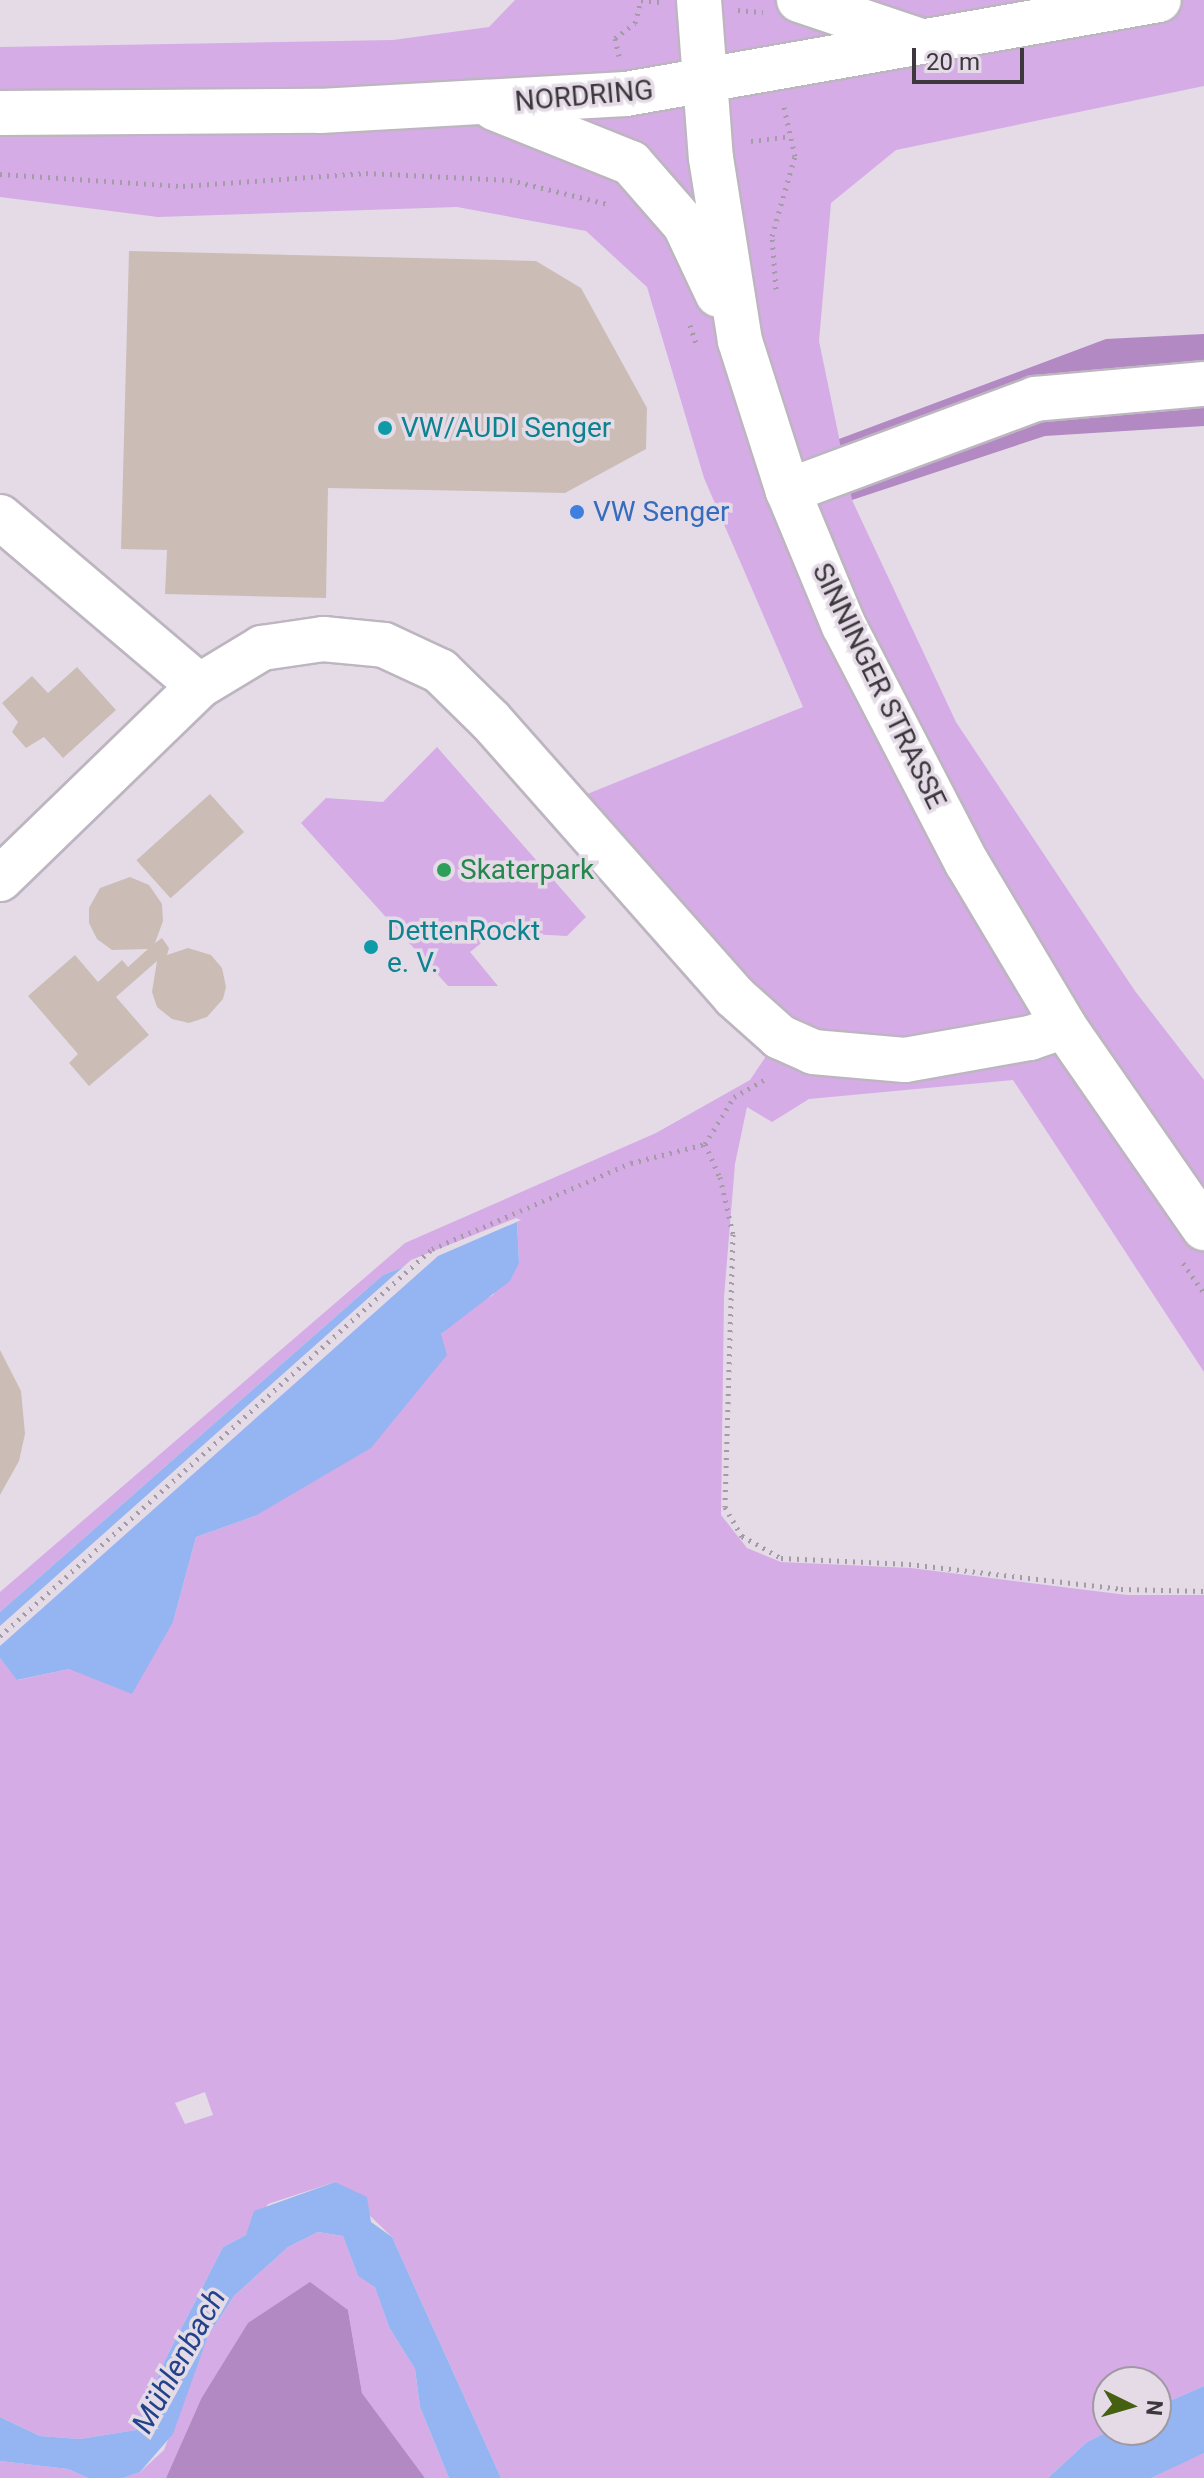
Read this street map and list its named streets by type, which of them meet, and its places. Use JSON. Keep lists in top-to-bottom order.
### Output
{
  "streets": {
    "main road": ["NORDRING", "SINNINGER STRASSE"]
  },
  "crossings": [
    ["NORDRING", "SINNINGER STRASSE"]
  ],
  "water": ["Mühlenbach"],
  "places": [
    "VW/AUDI Senger",
    "VW Senger",
    "Skaterpark",
    "DettenRockt e. V."
  ],
  "scale_bar": "20 m",
  "north": "right"
}
